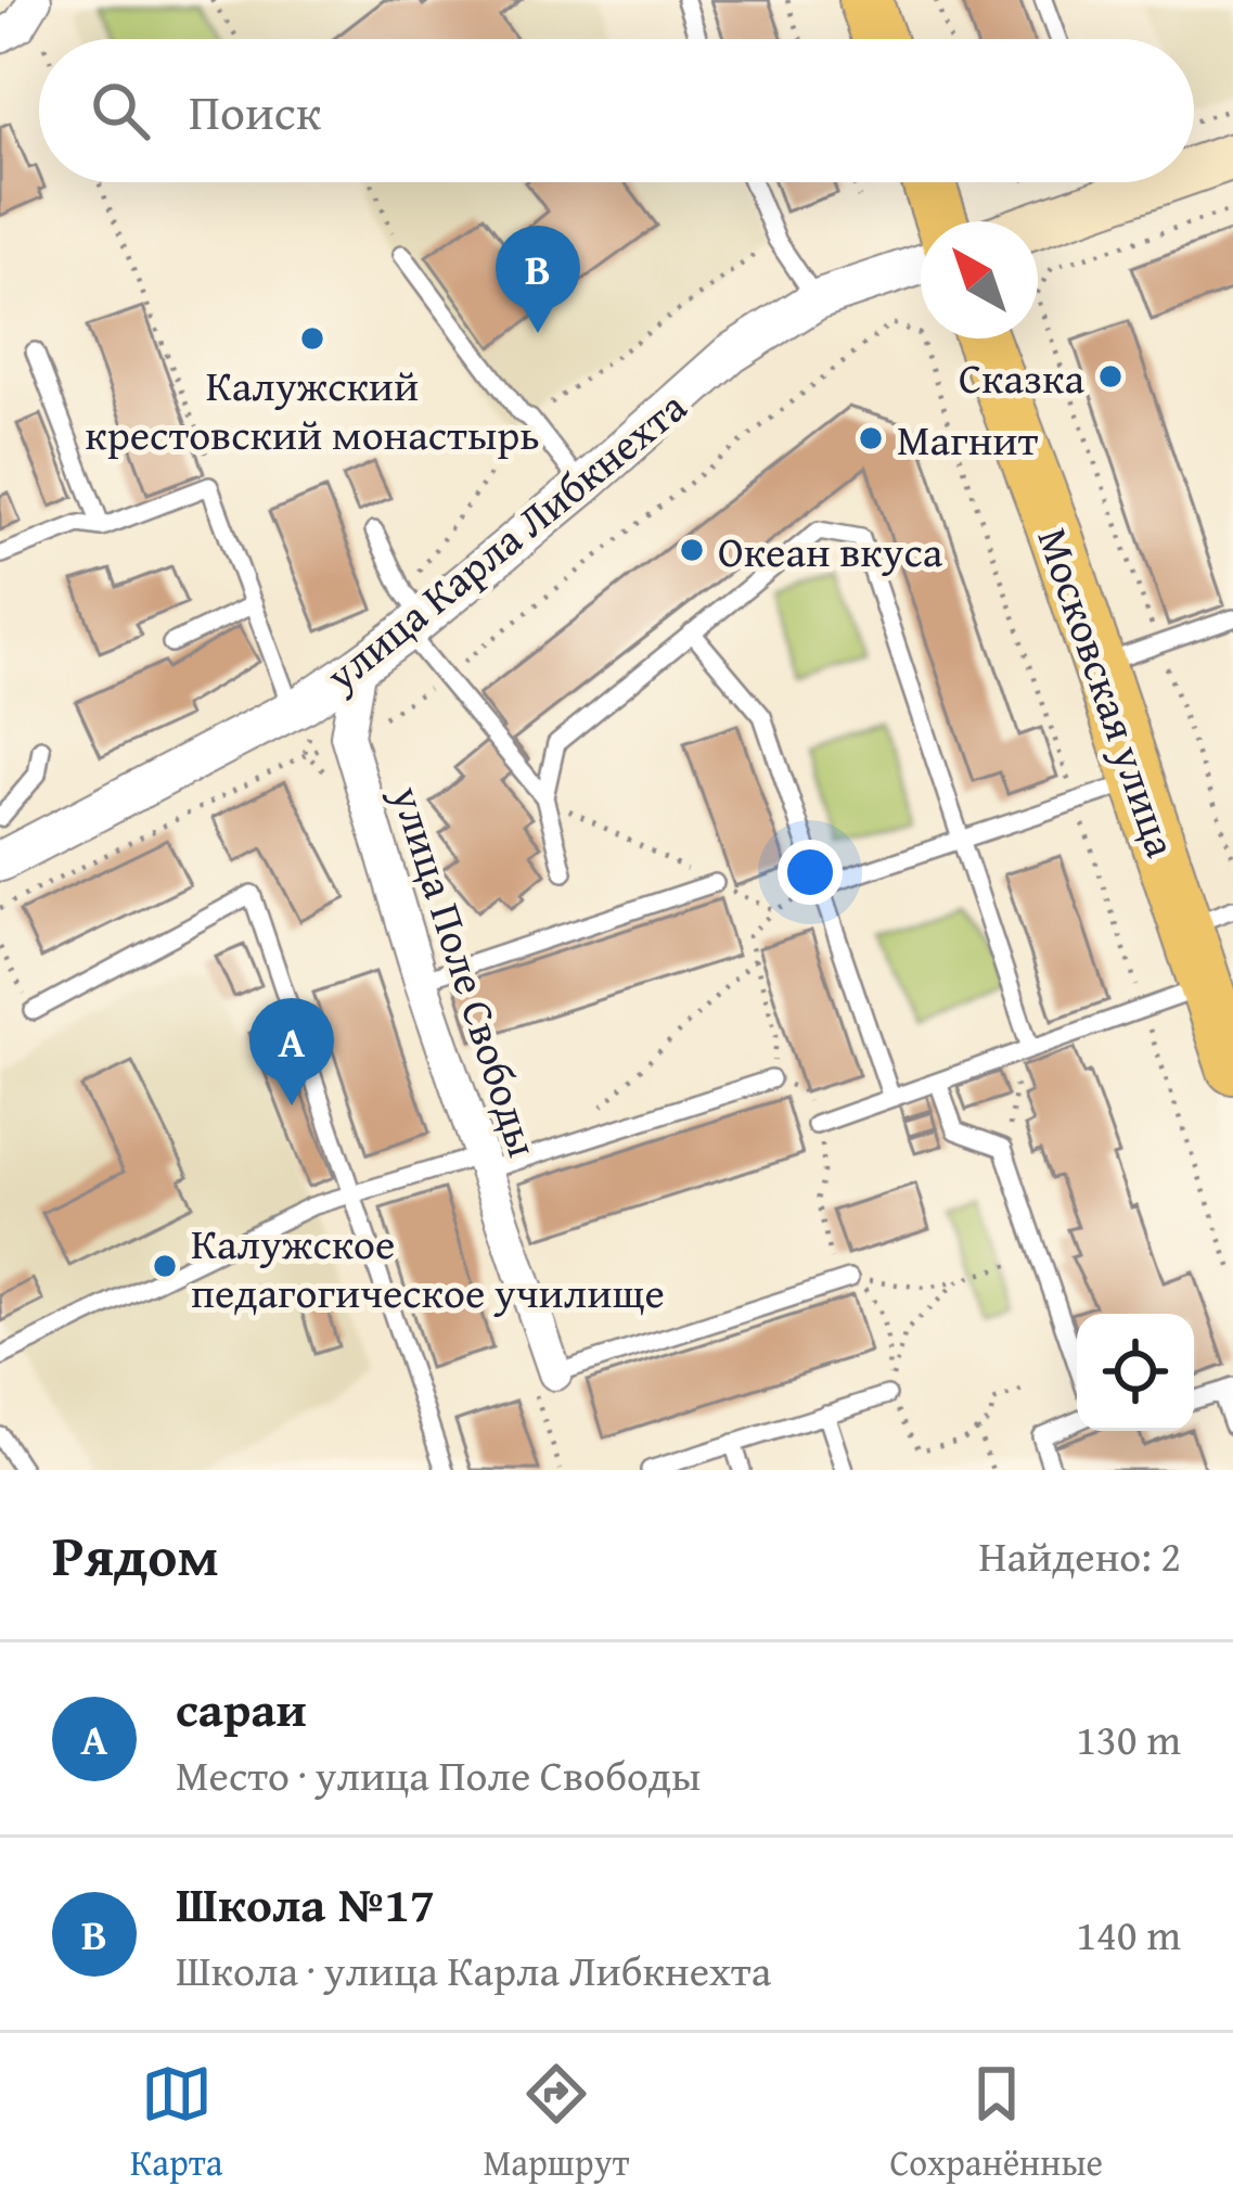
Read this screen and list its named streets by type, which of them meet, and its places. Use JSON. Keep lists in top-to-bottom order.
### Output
{
  "streets": {
    "main road": ["Московская улица"],
    "street": ["улица Карла Либкнехта", "улица Поле Свободы"]
  },
  "crossings": [
    ["улица Карла Либкнехта", "улица Поле Свободы"]
  ],
  "places": [
    "Калужский крестовский монастырь",
    "Сказка",
    "Магнит",
    "Океан вкуса",
    "Калужское педагогическое училище"
  ],
  "north": "top left",
  "page": {
    "search": "Поиск",
    "pins": ["B", "A"],
    "heading": ["Рядом", "Найдено: 2"],
    "list": [
      {
        "mark": "A",
        "name": "сараи",
        "note": "Место · улица Поле Свободы",
        "value": "130 m"
      },
      {
        "mark": "B",
        "name": "Школа №17",
        "note": "Школа · улица Карла Либкнехта",
        "value": "140 m"
      }
    ],
    "nav": ["Карта", "Маршрут", "Сохранённые"]
  }
}
